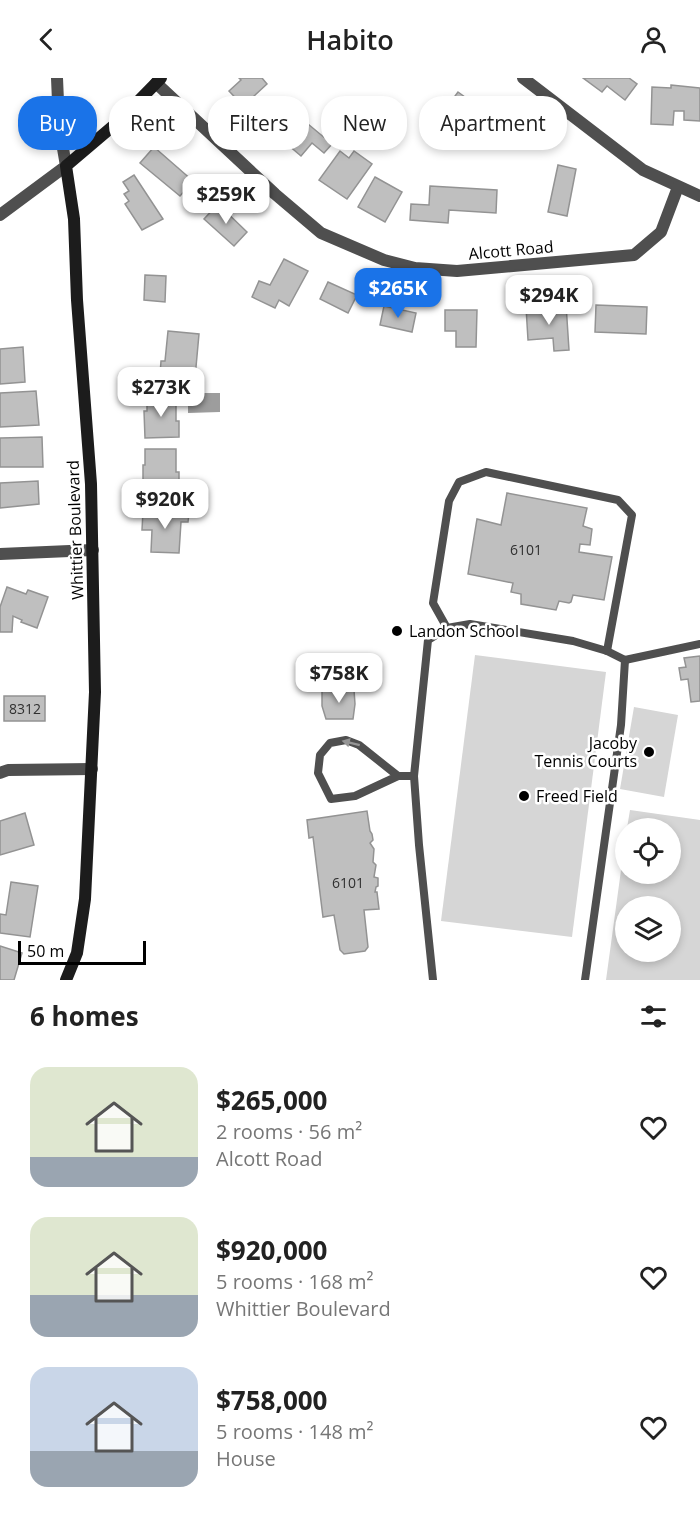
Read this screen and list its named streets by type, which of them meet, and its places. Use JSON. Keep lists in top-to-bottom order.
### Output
{
  "streets": {
    "street": ["Alcott Road", "Whittier Boulevard"]
  },
  "places": ["Landon School", "Jacoby Tennis Courts", "Freed Field"],
  "house_numbers": ["6101", "8312", "6101"],
  "scale_bar": "50 m",
  "page": {
    "header": "Habito",
    "chip": [
      "Buy",
      "Rent",
      "Filters",
      "New",
      "Apartment"
    ],
    "price": [
      "$259K",
      "$265K",
      "$294K",
      "$273K",
      "$920K",
      "$758K"
    ],
    "scale": "50 m",
    "heading": "6 homes",
    "list": [
      {
        "name": "$265,000",
        "note": "2 rooms · 56 m² · Alcott Road"
      },
      {
        "name": "$920,000",
        "note": "5 rooms · 168 m² · Whittier Boulevard"
      },
      {
        "name": "$758,000",
        "note": "5 rooms · 148 m² · House"
      }
    ]
  }
}
